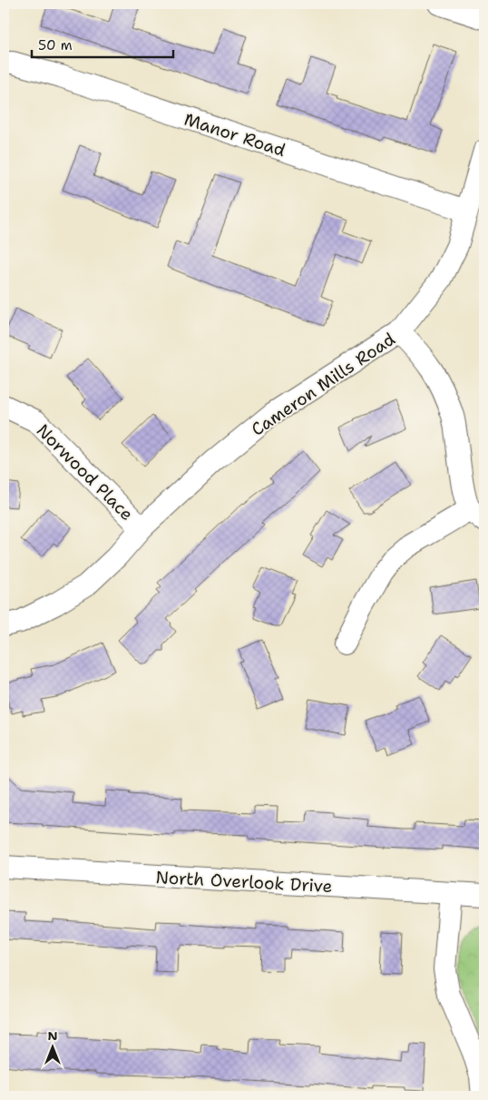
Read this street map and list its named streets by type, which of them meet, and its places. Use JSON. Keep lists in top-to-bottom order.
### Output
{
  "streets": {
    "street": [
      "Manor Road",
      "Cameron Mills Road",
      "Norwood Place",
      "North Overlook Drive"
    ]
  },
  "crossings": [
    ["Manor Road", "Cameron Mills Road"],
    ["Cameron Mills Road", "Norwood Place"]
  ],
  "scale_bar": "50 m",
  "north": "top"
}
